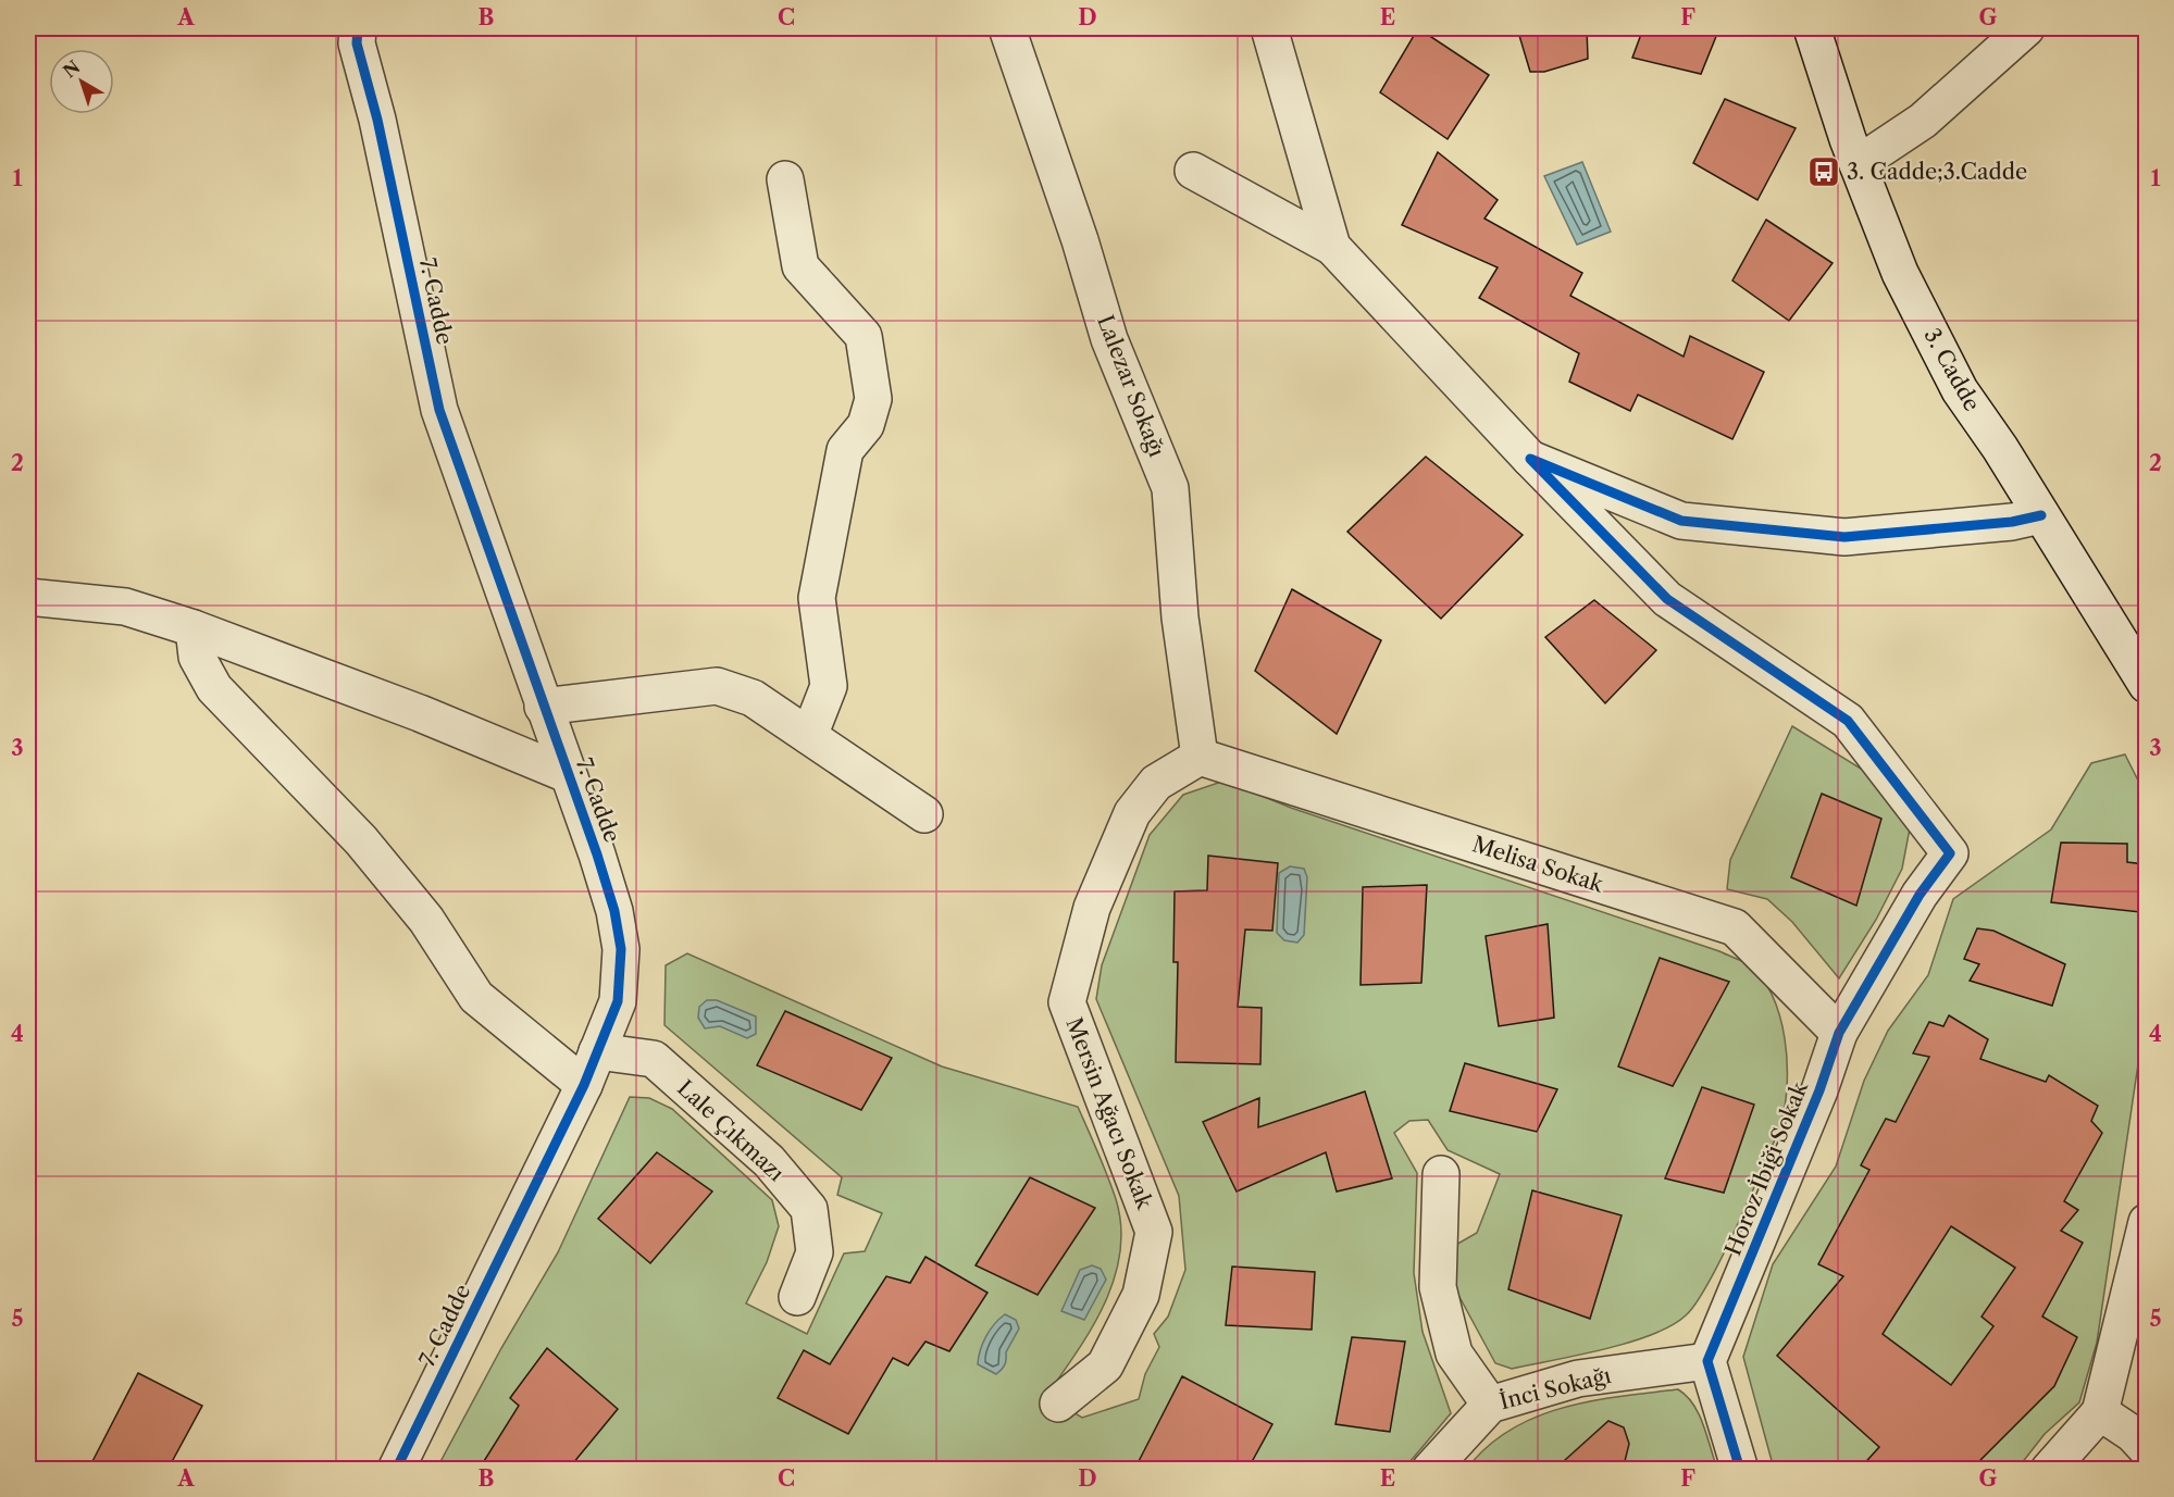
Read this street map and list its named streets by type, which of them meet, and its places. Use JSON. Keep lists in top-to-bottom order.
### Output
{
  "streets": {
    "street": [
      "7. Cadde",
      "3. Cadde",
      "Lalezar Sokağı",
      "Melisa Sokak",
      "Mersin Ağacı Sokak",
      "Lale Çıkmazı",
      "Horoz İbiği Sokak",
      "İnci Sokağı"
    ]
  },
  "crossings": [
    ["7. Cadde", "Lale Çıkmazı"],
    ["Lalezar Sokağı", "Melisa Sokak"],
    ["Lalezar Sokağı", "Mersin Ağacı Sokak"],
    ["Melisa Sokak", "Mersin Ağacı Sokak"],
    ["Melisa Sokak", "Horoz İbiği Sokak"],
    ["Horoz İbiği Sokak", "İnci Sokağı"]
  ],
  "places": {
    "bus stop": ["3. Cadde;3.Cadde"]
  },
  "north": "top left",
  "grid": {
    "columns": [
      "A",
      "B",
      "C",
      "D",
      "E",
      "F",
      "G"
    ],
    "rows": [
      "1",
      "2",
      "3",
      "4",
      "5"
    ]
  }
}
